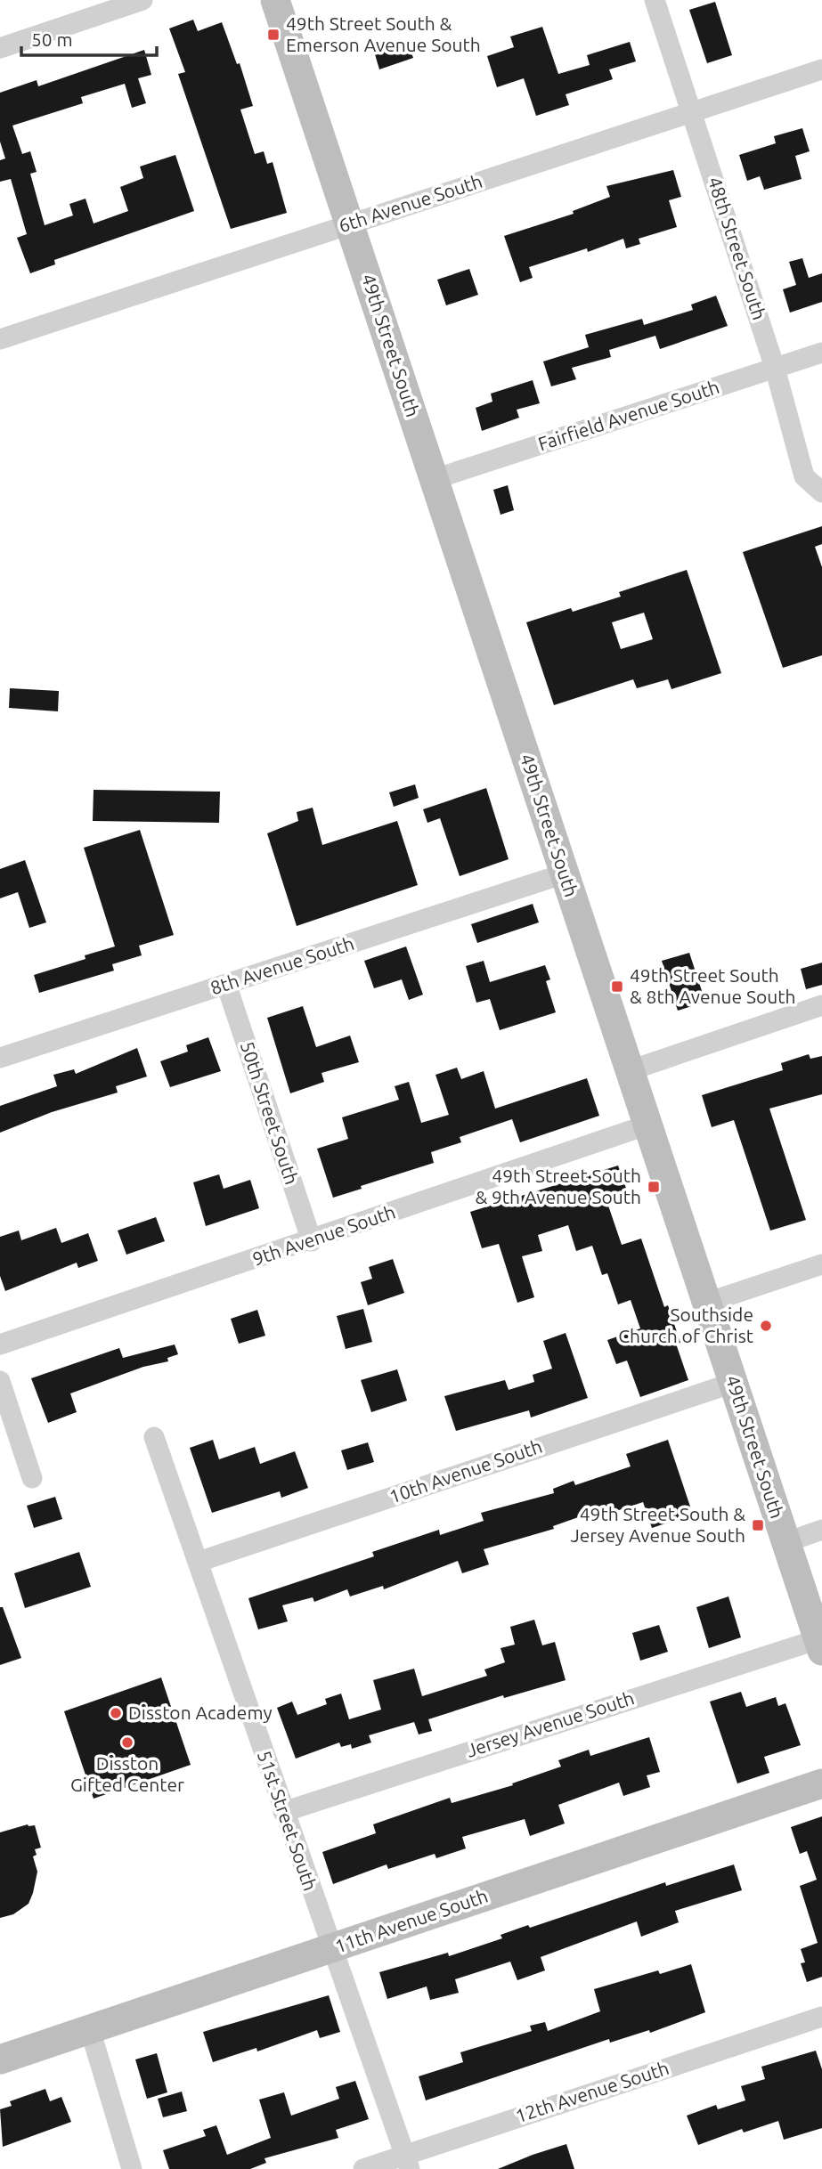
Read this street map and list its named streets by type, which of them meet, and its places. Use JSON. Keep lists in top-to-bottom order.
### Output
{
  "streets": {
    "main road": ["49th Street South", "11th Avenue South"],
    "street": [
      "6th Avenue South",
      "48th Street South",
      "Fairfield Avenue South",
      "8th Avenue South",
      "50th Street South",
      "9th Avenue South",
      "10th Avenue South",
      "Jersey Avenue South",
      "51st Street South",
      "12th Avenue South"
    ]
  },
  "crossings": [
    ["6th Avenue South", "48th Street South"],
    ["6th Avenue South", "49th Street South"],
    ["48th Street South", "Fairfield Avenue South"],
    ["49th Street South", "Fairfield Avenue South"],
    ["49th Street South", "8th Avenue South"],
    ["49th Street South", "9th Avenue South"],
    ["49th Street South", "10th Avenue South"],
    ["49th Street South", "Jersey Avenue South"],
    ["8th Avenue South", "50th Street South"],
    ["50th Street South", "9th Avenue South"],
    ["10th Avenue South", "51st Street South"],
    ["Jersey Avenue South", "51st Street South"],
    ["51st Street South", "11th Avenue South"],
    ["51st Street South", "12th Avenue South"]
  ],
  "places": {
    "transit": [
      "49th Street South & Emerson Avenue South",
      "49th Street South & 8th Avenue South",
      "49th Street South & 9th Avenue South",
      "49th Street South & Jersey Avenue South"
    ],
    "other": ["Southside Church of Christ", "Disston Academy", "Disston Gifted Center"]
  },
  "scale_bar": "50 m"
}
